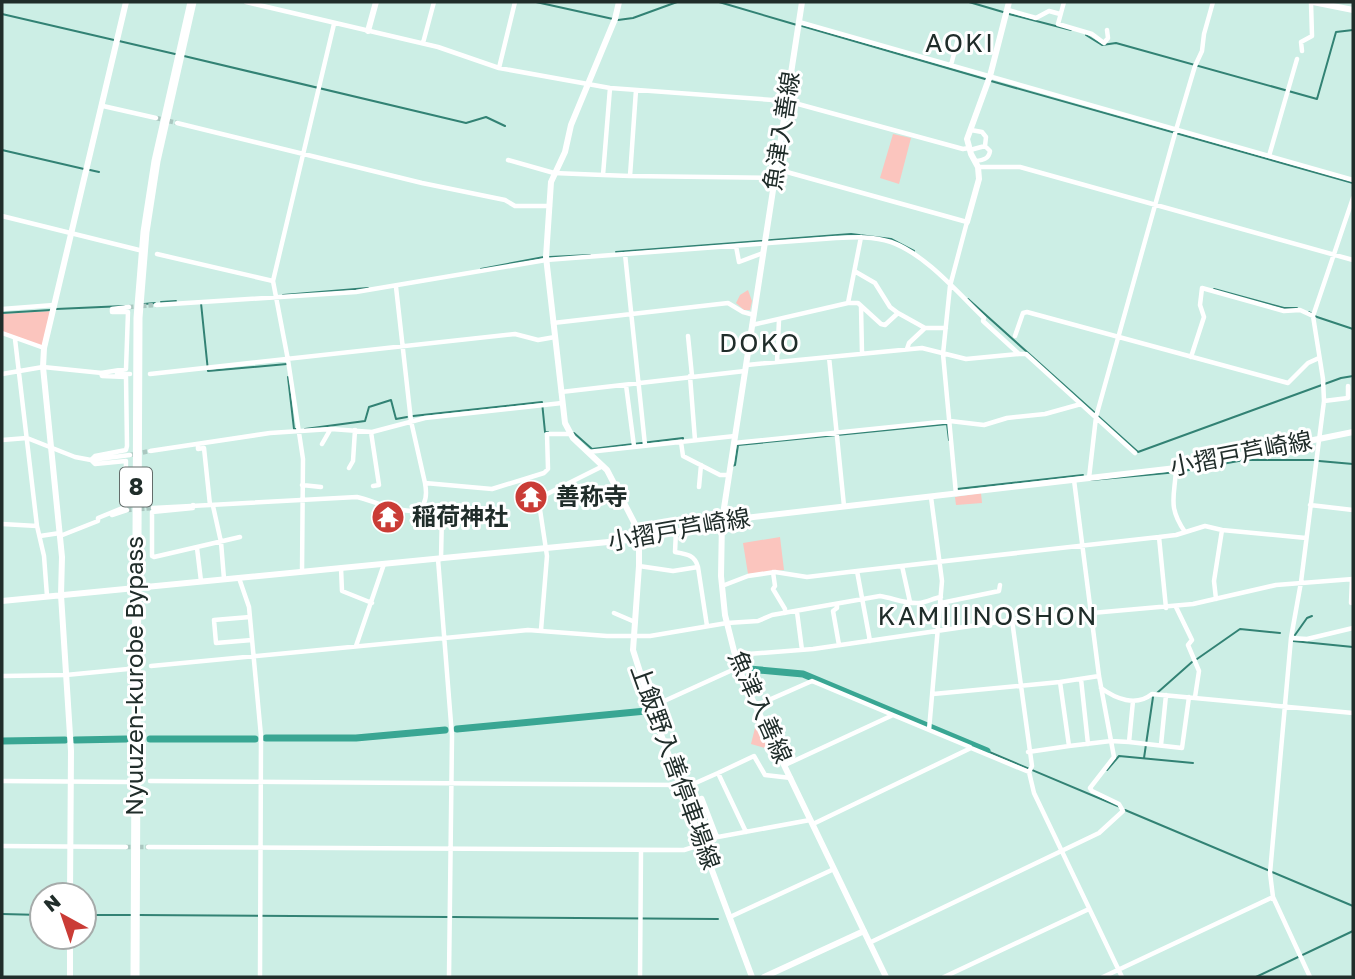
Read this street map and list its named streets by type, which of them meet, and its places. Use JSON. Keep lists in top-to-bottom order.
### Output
{
  "streets": {
    "highway": ["8", "Nyuuzen-kurobe Bypass"],
    "main road": ["魚津入善線", "小摺戸芦崎線", "上飯野入善停車場線"]
  },
  "crossings": [
    ["魚津入善線", "小摺戸芦崎線"],
    ["小摺戸芦崎線", "Nyuuzen-kurobe Bypass"],
    ["小摺戸芦崎線", "上飯野入善停車場線"]
  ],
  "districts": ["AOKI", "DOKO", "KAMIIINOSHON"],
  "places": {
    "temple": ["善称寺", "稲荷神社"]
  },
  "north": "top left"
}
